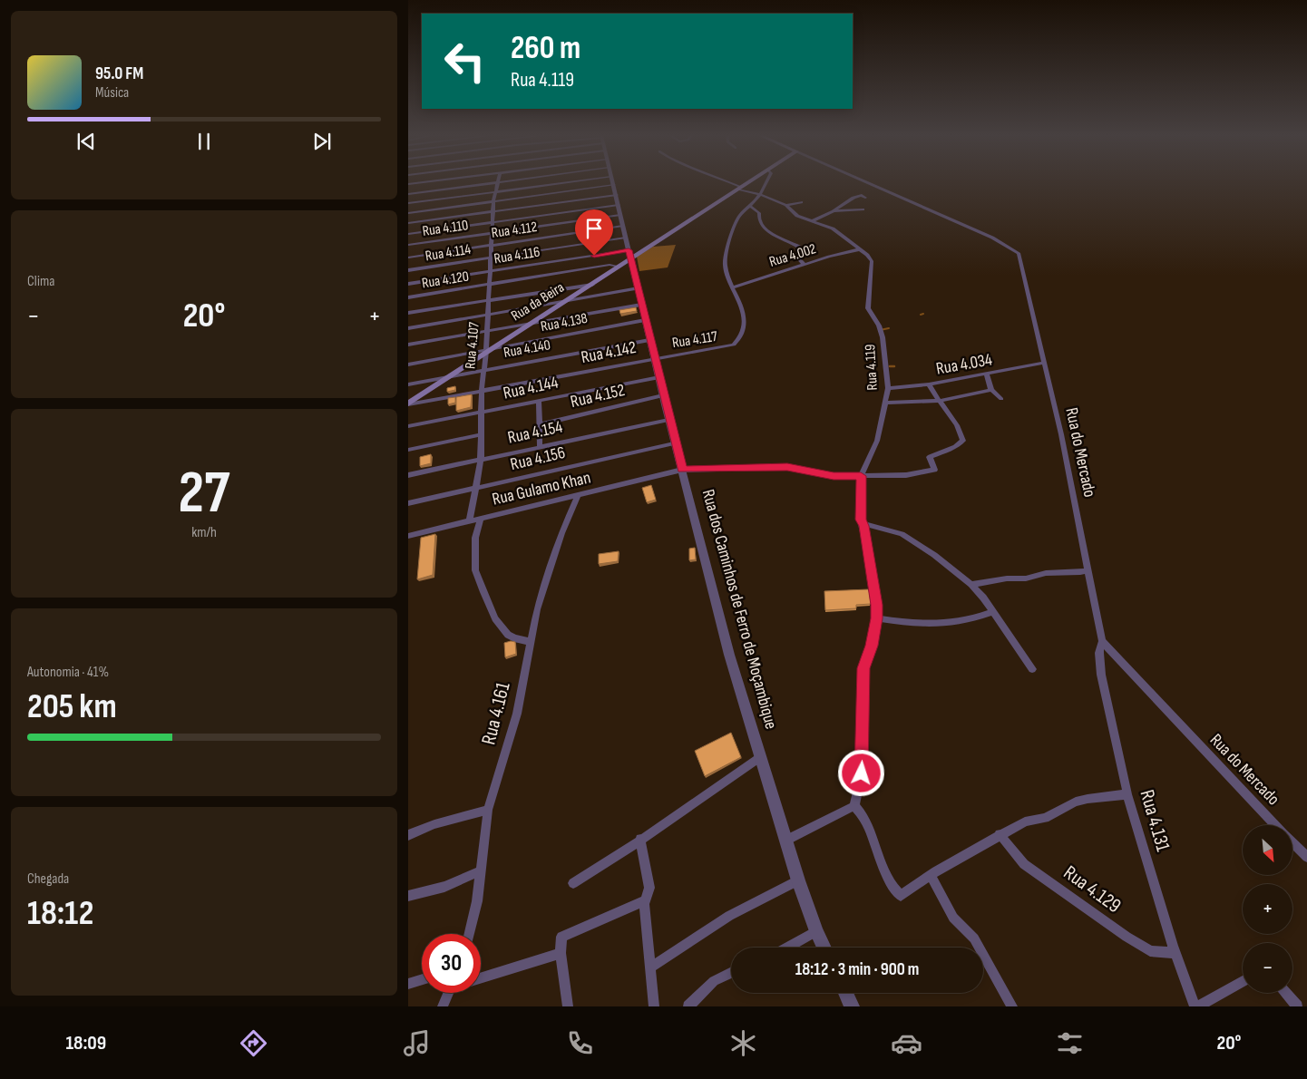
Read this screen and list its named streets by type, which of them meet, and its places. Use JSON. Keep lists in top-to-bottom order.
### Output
{
  "streets": {
    "main road": ["Rua da Beira"],
    "street": [
      "Rua 4.110",
      "Rua 4.112",
      "Rua 4.114",
      "Rua 4.116",
      "Rua 4.002",
      "Rua 4.120",
      "Rua 4.138",
      "Rua 4.117",
      "Rua 4.107",
      "Rua 4.140",
      "Rua 4.142",
      "Rua 4.034",
      "Rua 4.119",
      "Rua 4.144",
      "Rua 4.152",
      "Rua 4.154",
      "Rua do Mercado",
      "Rua 4.156",
      "Rua Gulamo Khan",
      "Rua dos Caminhos de Ferro de Moçambique",
      "Rua 4.161",
      "Rua 4.131",
      "Rua 4.129"
    ]
  },
  "crossings": [
    ["Rua 4.110", "Rua 4.107"],
    ["Rua 4.110", "Rua dos Caminhos de Ferro de Moçambique"],
    ["Rua 4.112", "Rua 4.107"],
    ["Rua 4.112", "Rua dos Caminhos de Ferro de Moçambique"],
    ["Rua 4.114", "Rua 4.107"],
    ["Rua 4.114", "Rua dos Caminhos de Ferro de Moçambique"],
    ["Rua 4.116", "Rua 4.107"],
    ["Rua 4.116", "Rua dos Caminhos de Ferro de Moçambique"],
    ["Rua 4.002", "Rua 4.117"],
    ["Rua 4.002", "Rua 4.119"],
    ["Rua 4.120", "Rua da Beira"],
    ["Rua 4.120", "Rua 4.107"],
    ["Rua da Beira", "Rua 4.138"],
    ["Rua da Beira", "Rua 4.107"],
    ["Rua da Beira", "Rua 4.140"],
    ["Rua da Beira", "Rua 4.142"],
    ["Rua da Beira", "Rua 4.119"],
    ["Rua da Beira", "Rua dos Caminhos de Ferro de Moçambique"],
    ["Rua 4.138", "Rua 4.107"],
    ["Rua 4.138", "Rua dos Caminhos de Ferro de Moçambique"],
    ["Rua 4.117", "Rua 4.142"],
    ["Rua 4.117", "Rua 4.119"],
    ["Rua 4.117", "Rua dos Caminhos de Ferro de Moçambique"],
    ["Rua 4.107", "Rua 4.140"],
    ["Rua 4.107", "Rua 4.142"],
    ["Rua 4.107", "Rua 4.144"],
    ["Rua 4.107", "Rua 4.154"],
    ["Rua 4.107", "Rua 4.156"],
    ["Rua 4.107", "Rua Gulamo Khan"],
    ["Rua 4.140", "Rua dos Caminhos de Ferro de Moçambique"],
    ["Rua 4.142", "Rua dos Caminhos de Ferro de Moçambique"],
    ["Rua 4.034", "Rua 4.119"],
    ["Rua 4.034", "Rua do Mercado"],
    ["Rua 4.144", "Rua dos Caminhos de Ferro de Moçambique"],
    ["Rua 4.152", "Rua dos Caminhos de Ferro de Moçambique"],
    ["Rua 4.154", "Rua dos Caminhos de Ferro de Moçambique"],
    ["Rua do Mercado", "Rua 4.131"],
    ["Rua 4.156", "Rua dos Caminhos de Ferro de Moçambique"],
    ["Rua Gulamo Khan", "Rua dos Caminhos de Ferro de Moçambique"],
    ["Rua Gulamo Khan", "Rua 4.161"],
    ["Rua 4.131", "Rua 4.129"]
  ],
  "north": "bottom right",
  "page": {
    "turn": ["260 m", "Rua 4.119"],
    "song": ["95.0 FM", "Música"],
    "tile": [
      "Clima",
      ["27", "km/h"],
      ["Autonomia · 41%", "205 km"],
      ["Chegada", "18:12"]
    ],
    "heat": ["−", "20°", "+"],
    "map_buttons": ["+", "−"],
    "limit": "30",
    "trip": "18:12 · 3 min · 900 m",
    "tabs": ["18:09", "20°"]
  }
}
